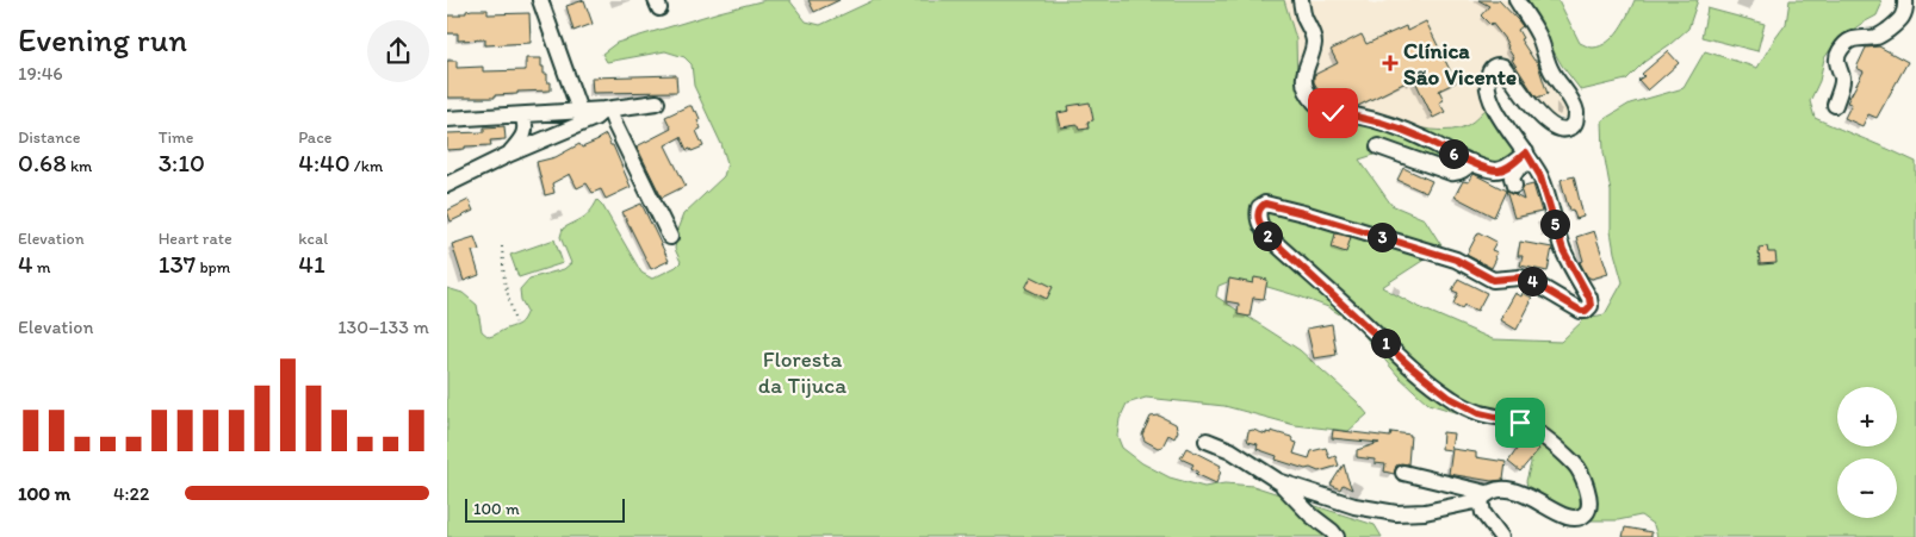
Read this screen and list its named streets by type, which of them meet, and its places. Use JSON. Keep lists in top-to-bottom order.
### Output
{
  "parks": ["Floresta da Tijuca"],
  "places": {
    "health": ["Clínica São Vicente"]
  },
  "scale_bar": "100 m",
  "page": {
    "heading": ["Evening run", "19:46"],
    "stats": [
      ["Distance", "0.68 km"],
      ["Time", "3:10"],
      ["Pace", "4:40 /km"],
      ["Elevation", "4 m"],
      ["Heart rate", "137 bpm"],
      ["kcal", "41"]
    ],
    "pins": [
      "6",
      "5",
      "2",
      "3",
      "4",
      "1"
    ],
    "chart": ["Elevation", "130–133 m"],
    "map_buttons": ["+", "−"],
    "list": [
      {
        "name": "100 m",
        "note": "4:22"
      }
    ],
    "scale": "100 m"
  }
}
